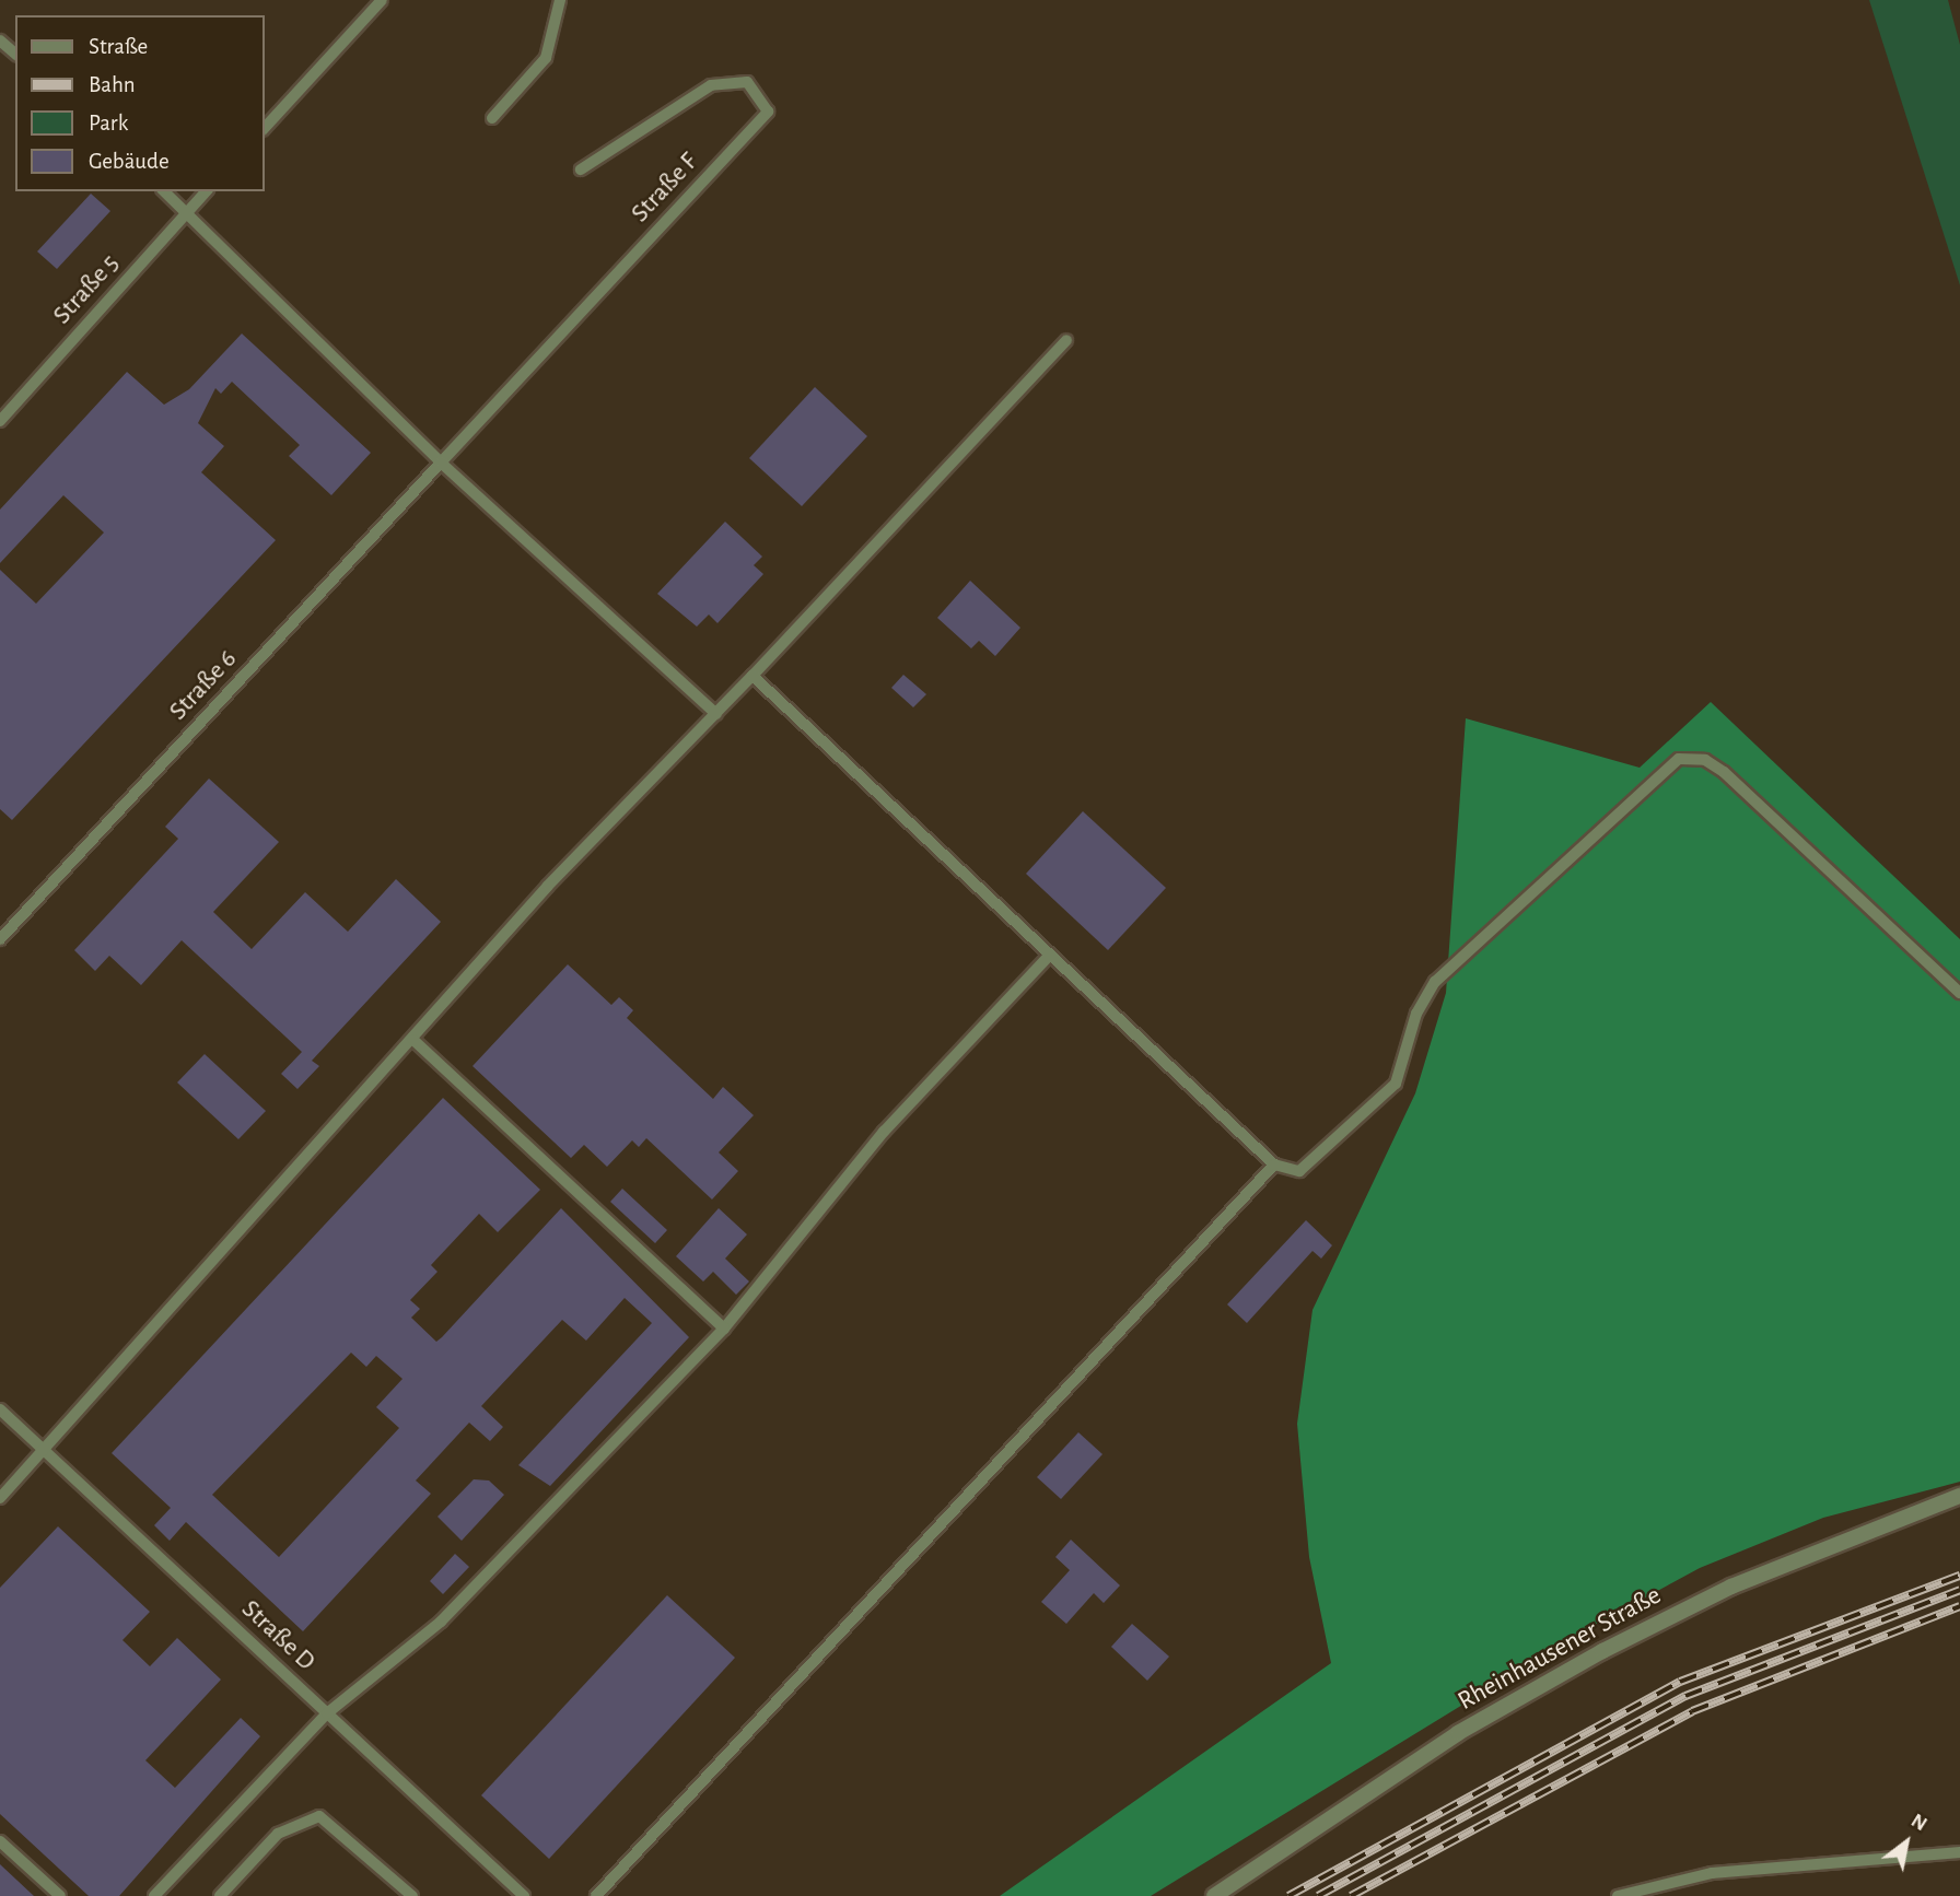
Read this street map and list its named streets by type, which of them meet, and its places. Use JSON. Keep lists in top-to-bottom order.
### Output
{
  "streets": {
    "street": ["Rheinhausener Straße"],
    "lane": [
      "Straße F",
      "Straße 5",
      "Straße 6",
      "Straße D"
    ]
  },
  "crossings": [
    ["Straße F", "Straße 6"]
  ],
  "legend": [
    "Straße",
    "Bahn",
    "Park",
    "Gebäude"
  ],
  "north": "top right"
}
